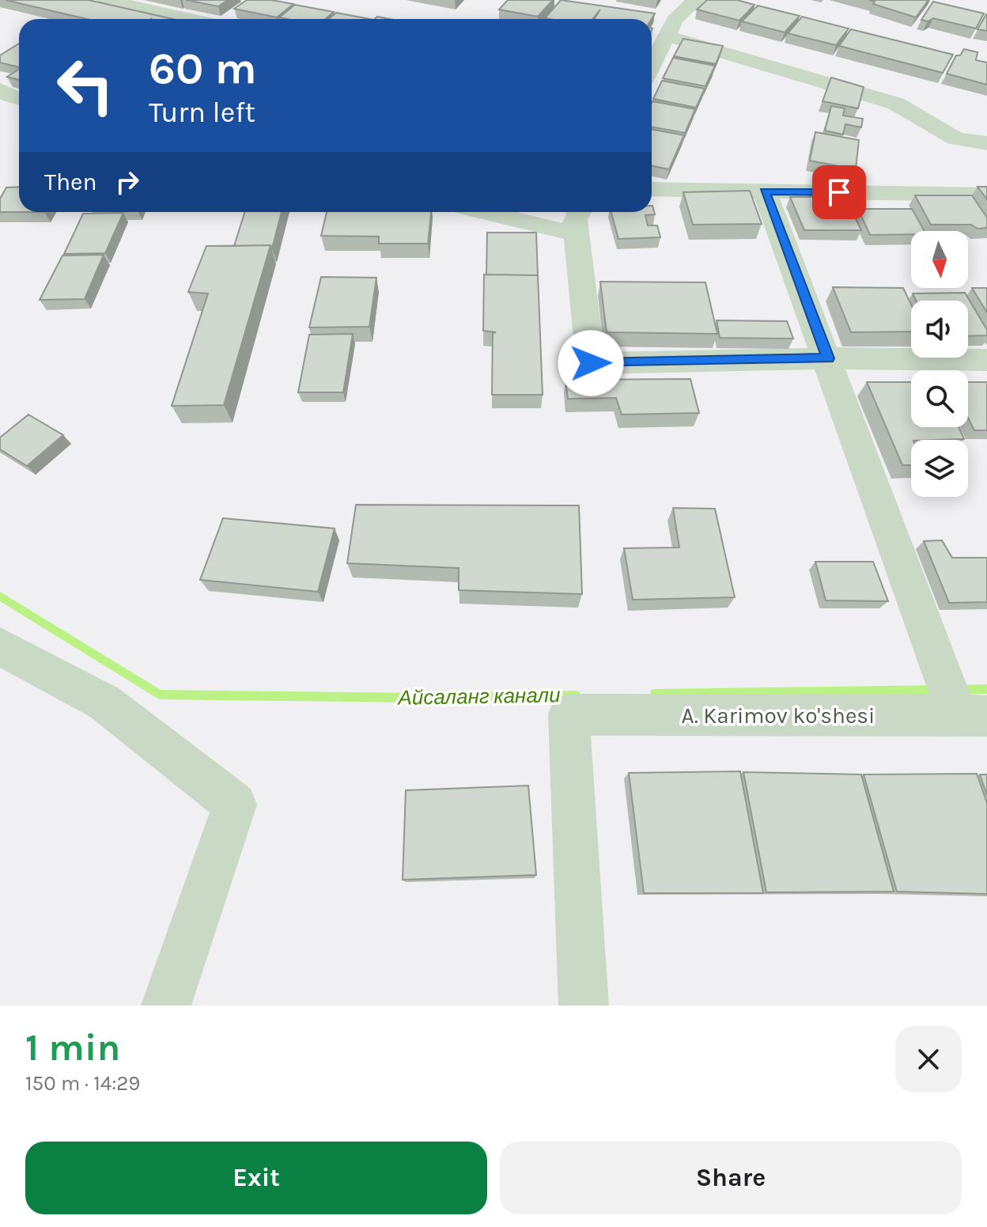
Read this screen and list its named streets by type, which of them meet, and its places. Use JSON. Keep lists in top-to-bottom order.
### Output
{
  "streets": {
    "street": ["A. Karimov ko'shesi"]
  },
  "water": ["Айсаланг канали"],
  "north": "bottom",
  "page": {
    "turn": ["60 m", "Turn left"],
    "then": "Then",
    "heading": ["1 min", "150 m · 14:29"],
    "buttons": ["Exit", "Share"]
  }
}
